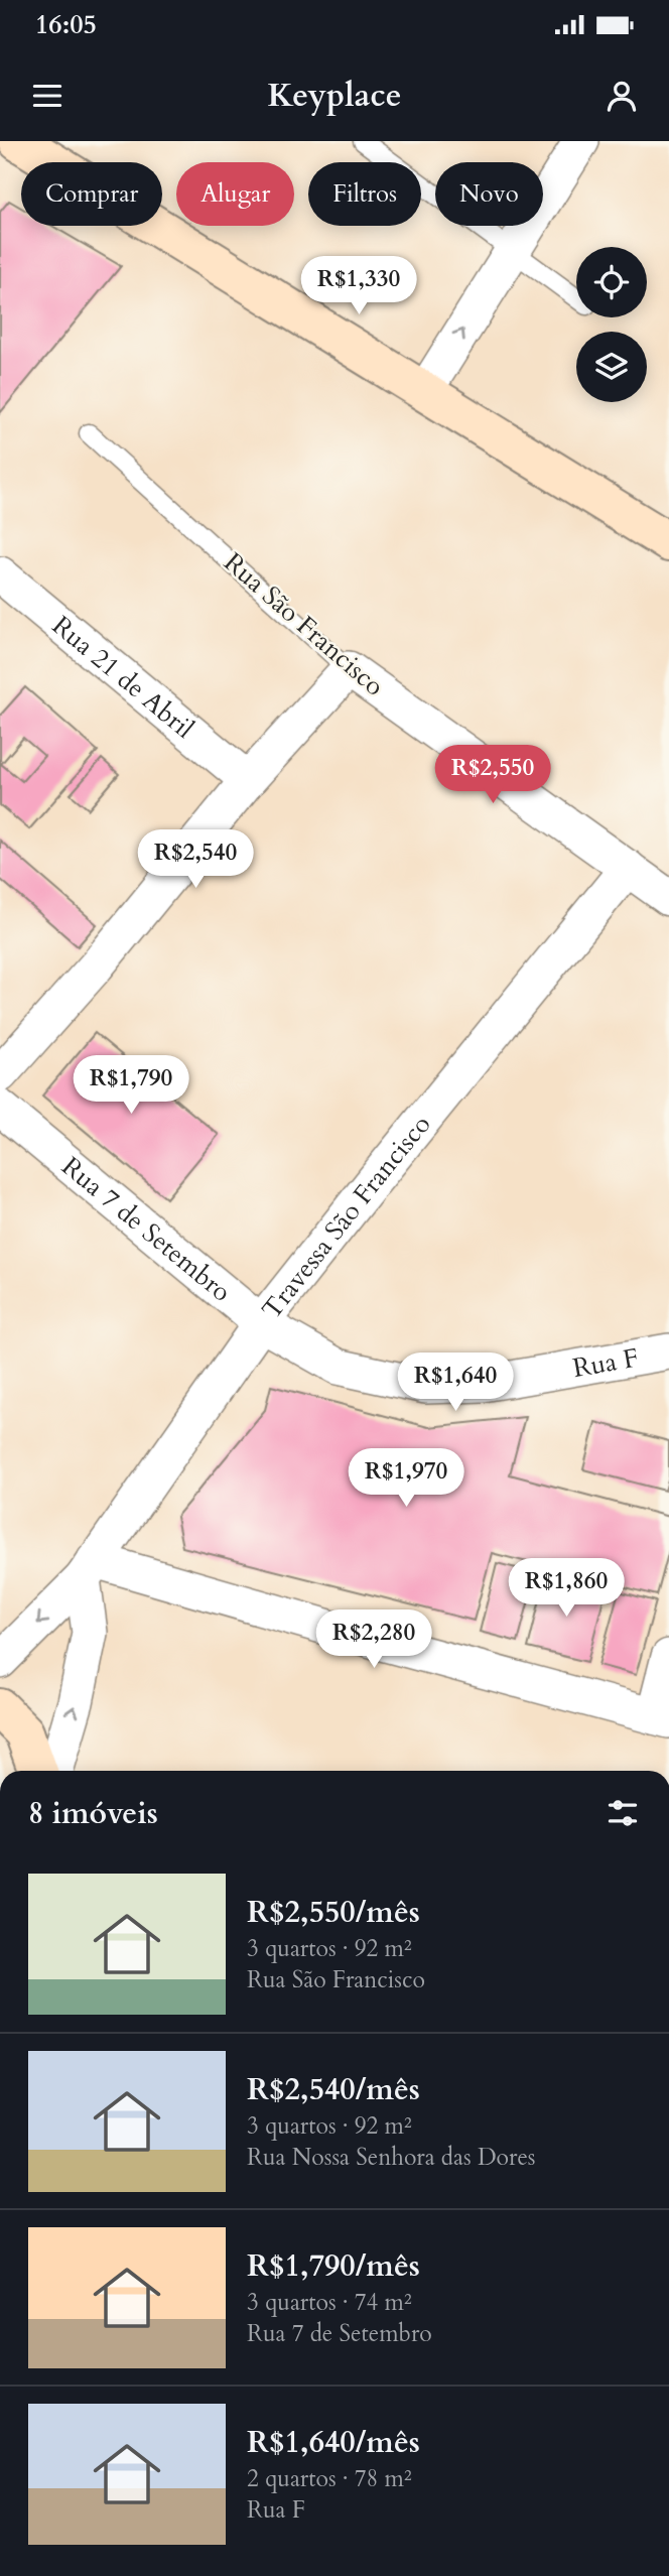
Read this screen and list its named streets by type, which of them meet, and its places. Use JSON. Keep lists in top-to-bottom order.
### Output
{
  "streets": {
    "street": [
      "Rua São Francisco",
      "Rua 21 de Abril",
      "Travessa São Francisco",
      "Rua 7 de Setembro",
      "Rua F"
    ]
  },
  "crossings": [
    ["Rua São Francisco", "Travessa São Francisco"],
    ["Travessa São Francisco", "Rua 7 de Setembro"],
    ["Travessa São Francisco", "Rua F"],
    ["Rua 7 de Setembro", "Rua F"]
  ],
  "page": {
    "status": "16:05",
    "header": "Keyplace",
    "chip": [
      "Comprar",
      "Alugar",
      "Filtros",
      "Novo"
    ],
    "price": [
      "R$1,330",
      "R$2,550",
      "R$2,540",
      "R$1,790",
      "R$1,640",
      "R$1,970",
      "R$1,860",
      "R$2,280"
    ],
    "heading": "8 imóveis",
    "list": [
      {
        "name": "R$2,550/mês",
        "note": "3 quartos · 92 m² · Rua São Francisco"
      },
      {
        "name": "R$2,540/mês",
        "note": "3 quartos · 92 m² · Rua Nossa Senhora das Dores"
      },
      {
        "name": "R$1,790/mês",
        "note": "3 quartos · 74 m² · Rua 7 de Setembro"
      },
      {
        "name": "R$1,640/mês",
        "note": "2 quartos · 78 m² · Rua F"
      }
    ]
  }
}
